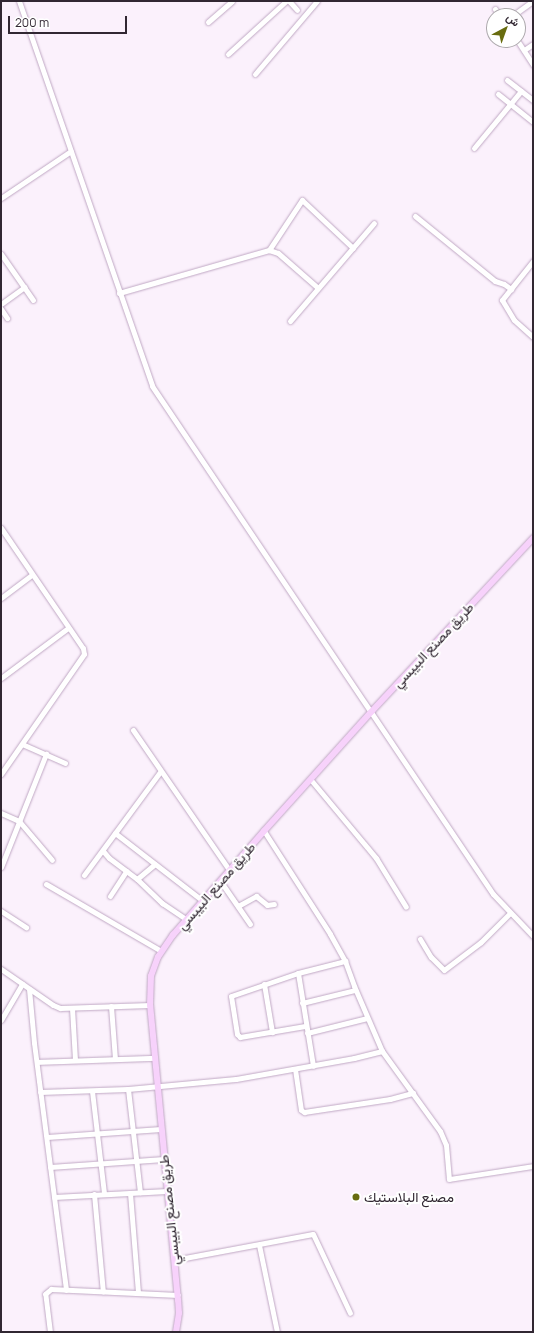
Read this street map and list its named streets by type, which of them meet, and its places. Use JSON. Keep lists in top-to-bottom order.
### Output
{
  "streets": {
    "main road": ["طريق مصنع البيبسي"]
  },
  "places": ["مصنع البلاستيك"],
  "scale_bar": "200 m",
  "north": "top right"
}
